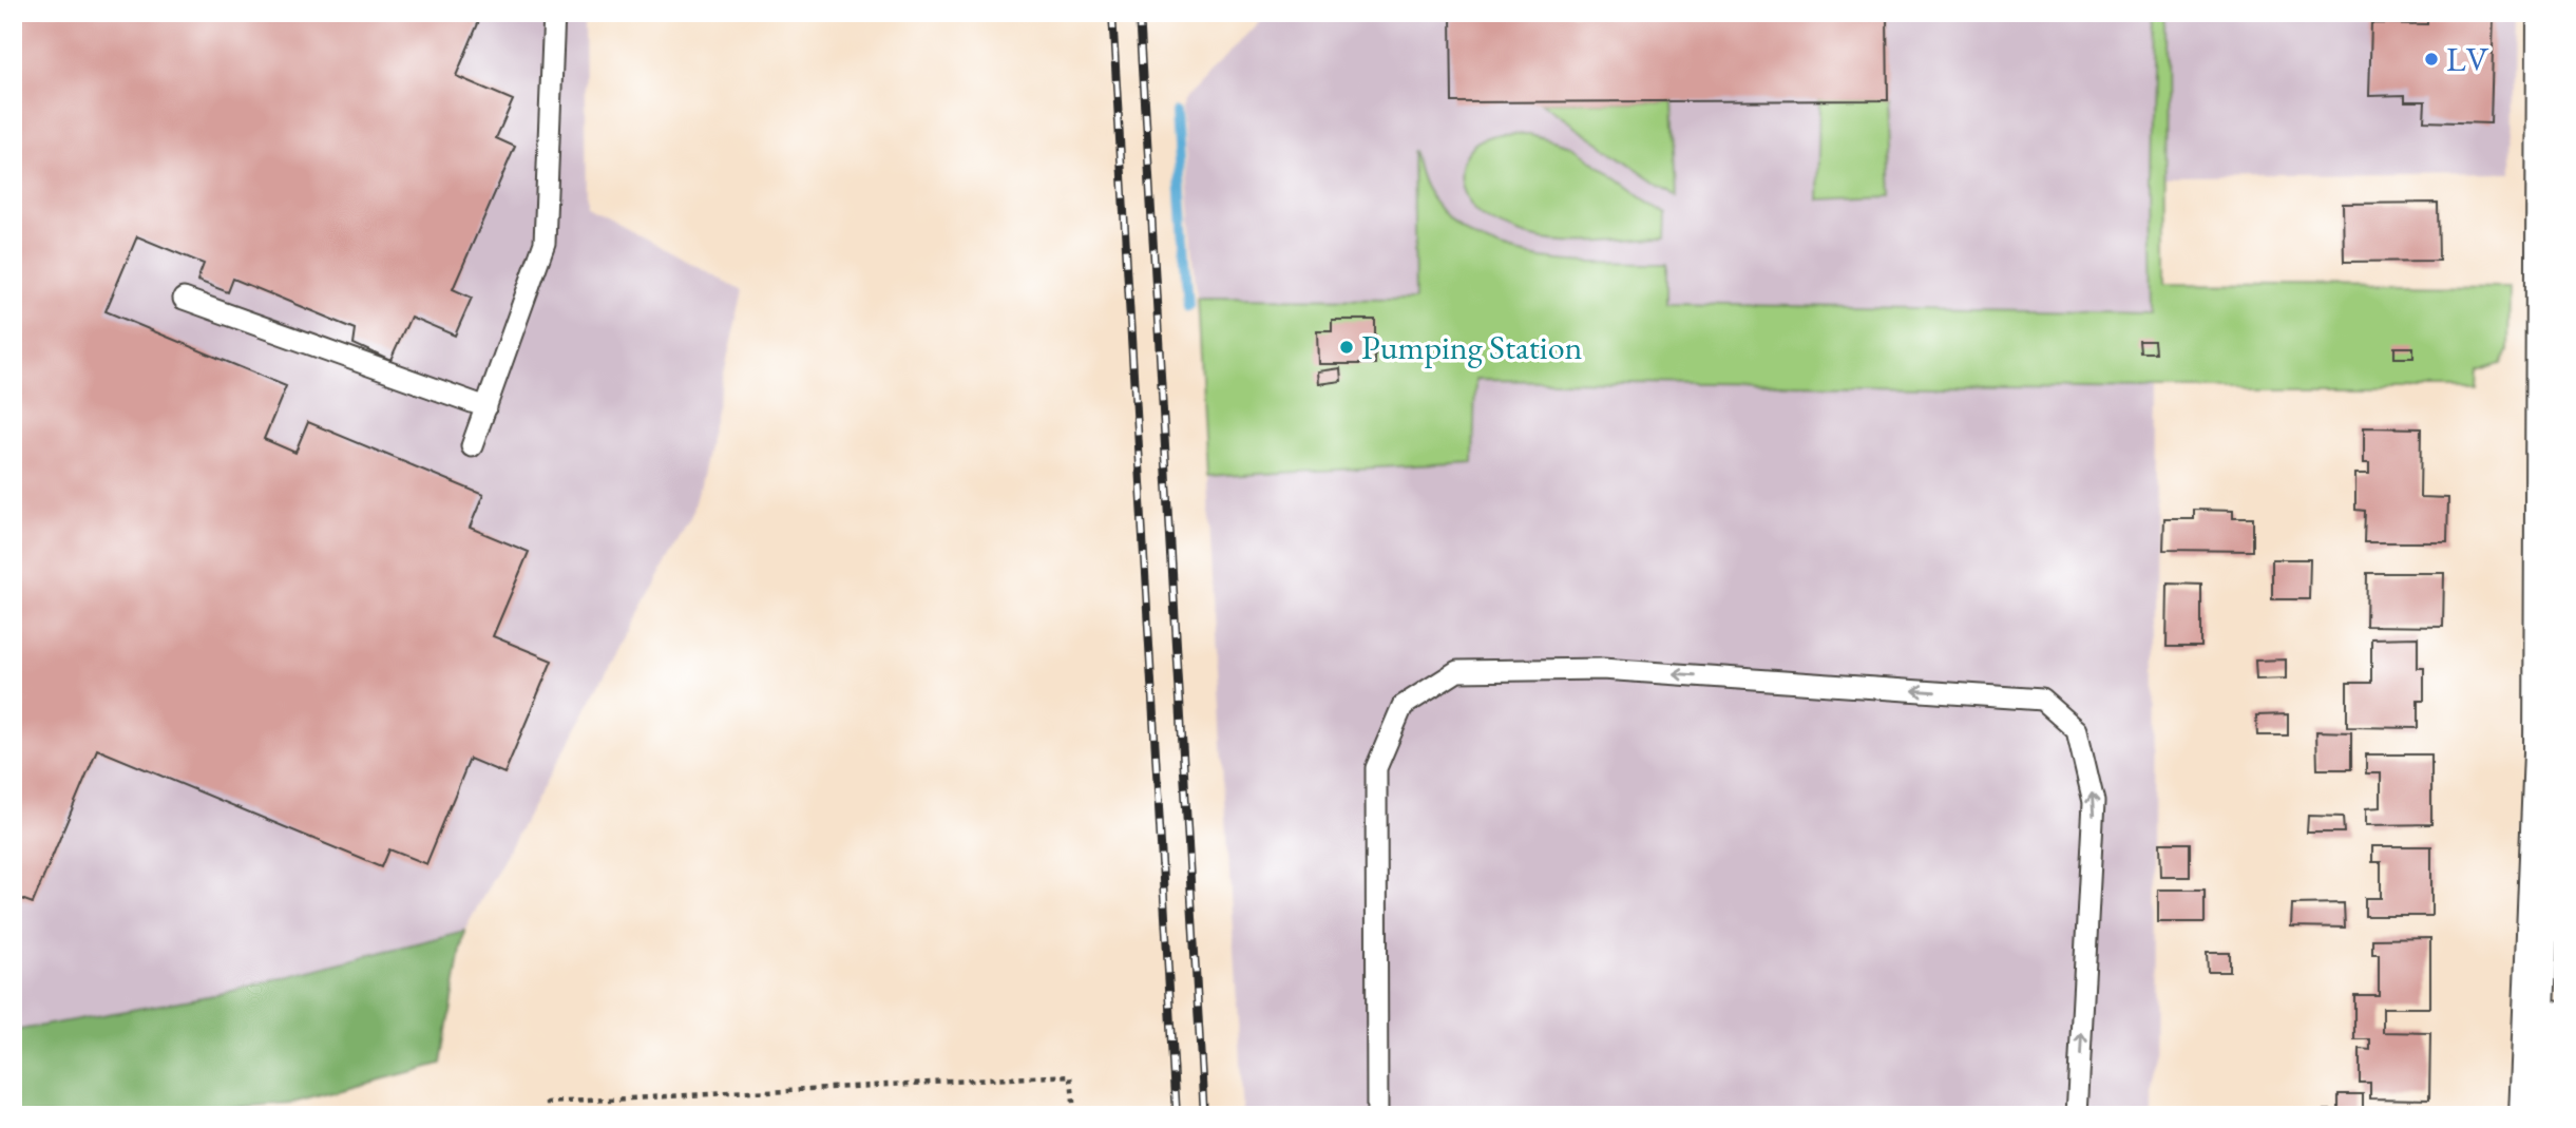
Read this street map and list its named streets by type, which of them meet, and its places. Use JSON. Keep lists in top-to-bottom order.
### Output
{
  "places": ["LV", "Pumping Station"]
}
